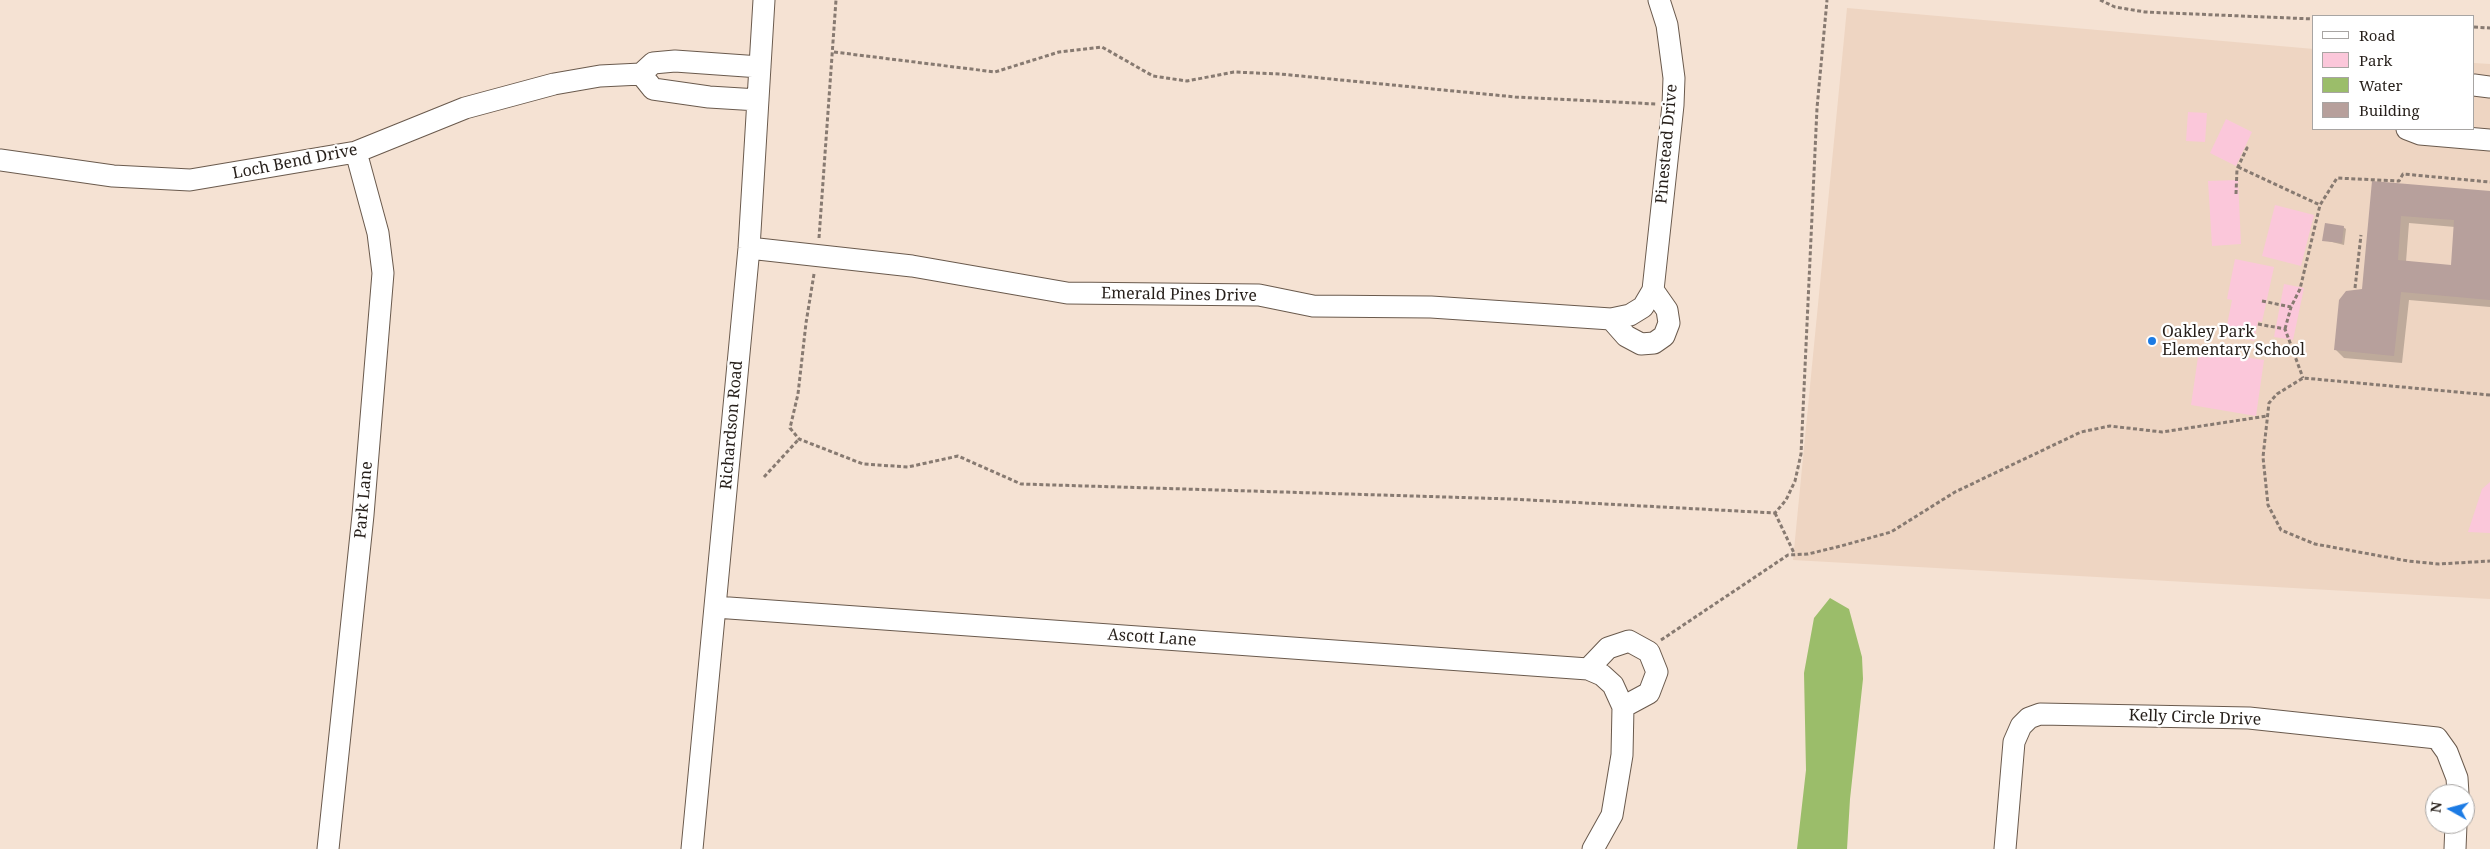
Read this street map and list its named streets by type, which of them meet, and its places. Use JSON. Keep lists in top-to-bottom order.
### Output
{
  "streets": {
    "street": [
      "Pinestead Drive",
      "Loch Bend Drive",
      "Emerald Pines Drive",
      "Richardson Road",
      "Park Lane",
      "Ascott Lane",
      "Kelly Circle Drive"
    ]
  },
  "crossings": [
    ["Pinestead Drive", "Emerald Pines Drive"],
    ["Loch Bend Drive", "Richardson Road"],
    ["Loch Bend Drive", "Park Lane"],
    ["Emerald Pines Drive", "Richardson Road"],
    ["Richardson Road", "Ascott Lane"]
  ],
  "places": ["Oakley Park Elementary School"],
  "legend": [
    "Road",
    "Park",
    "Water",
    "Building"
  ],
  "north": "left"
}
